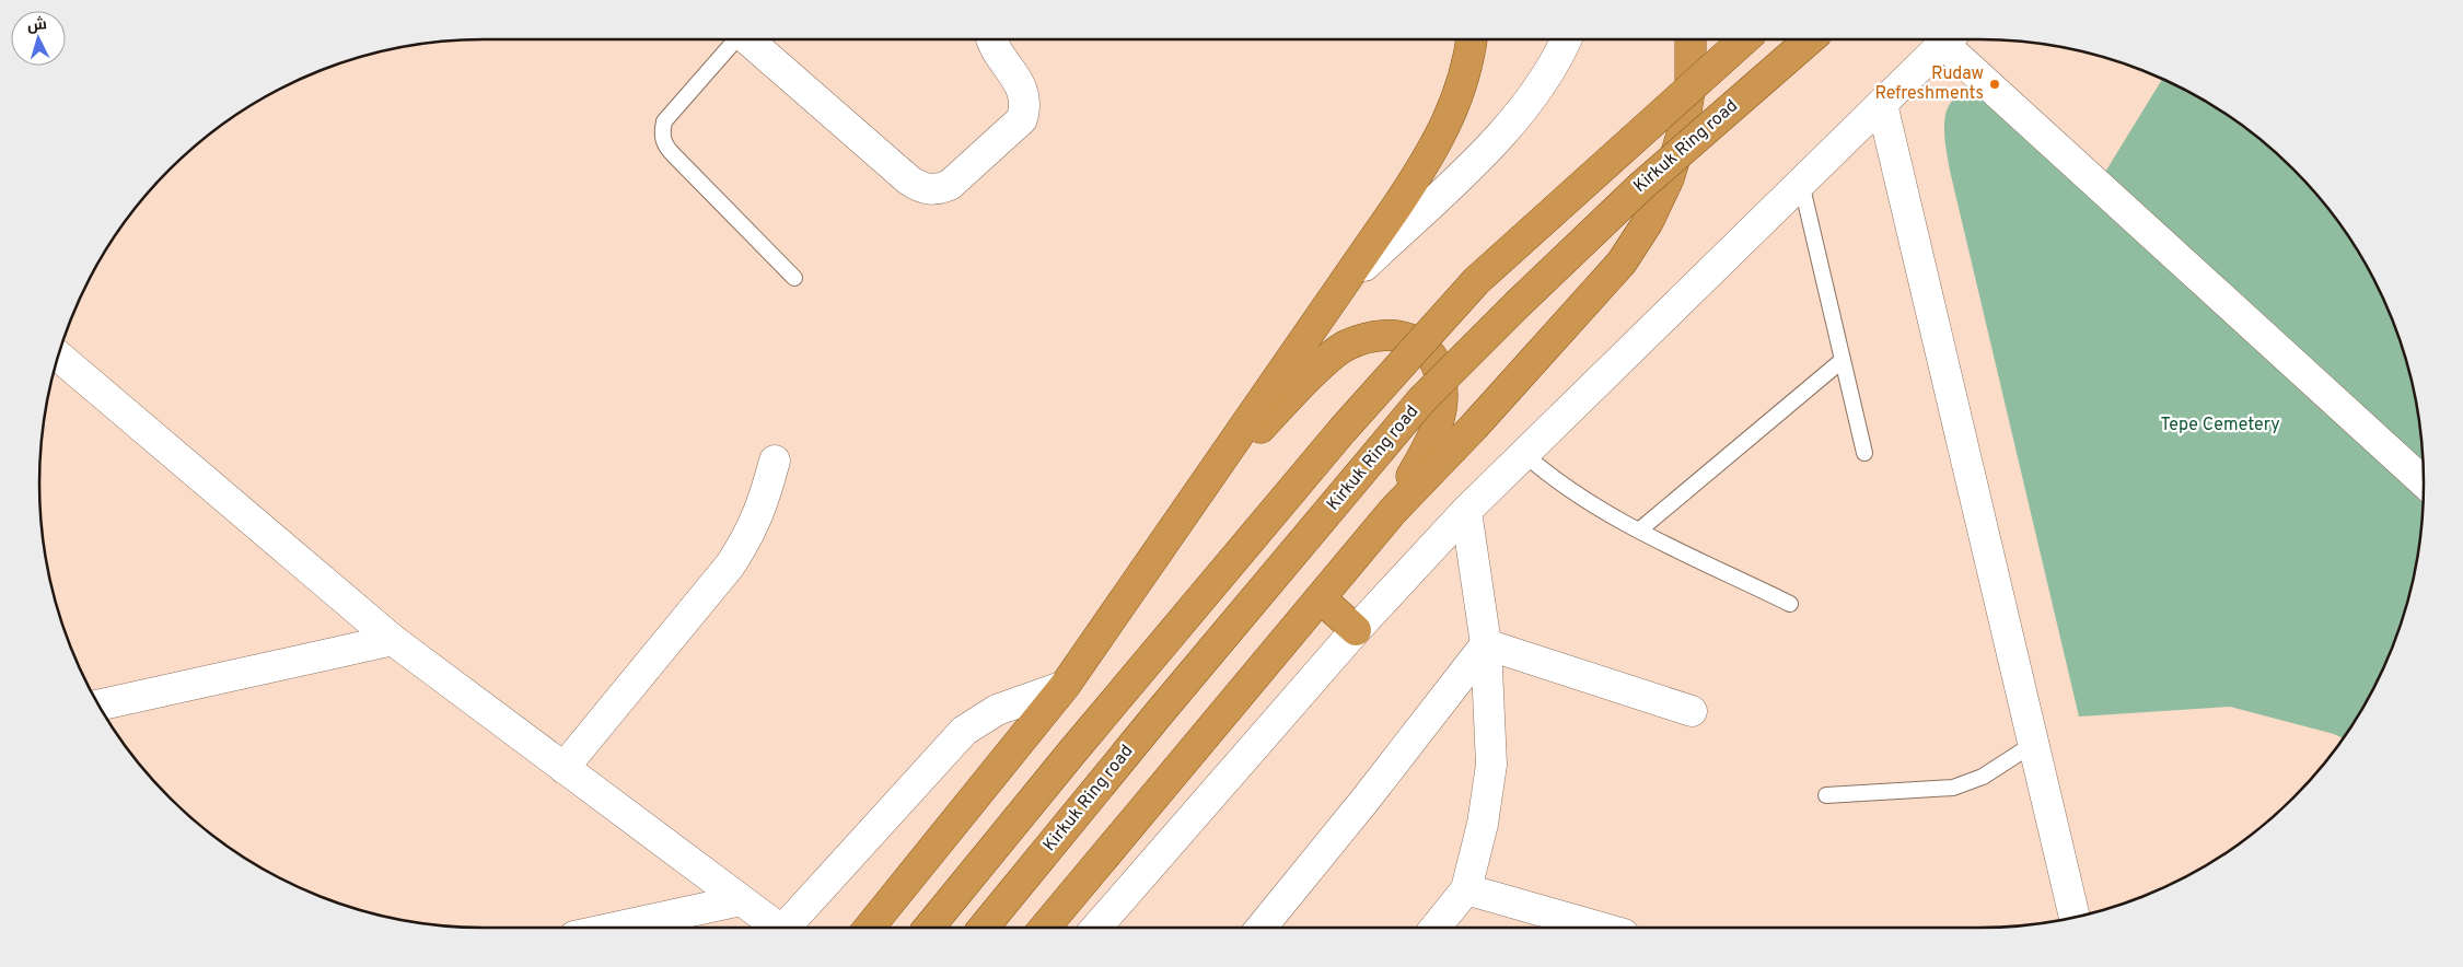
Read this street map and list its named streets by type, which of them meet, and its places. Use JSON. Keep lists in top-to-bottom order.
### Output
{
  "streets": {
    "highway": ["Kirkuk Ring road"]
  },
  "parks": ["Tepe Cemetery"],
  "places": ["Rudaw Refreshments"],
  "north": "top"
}
